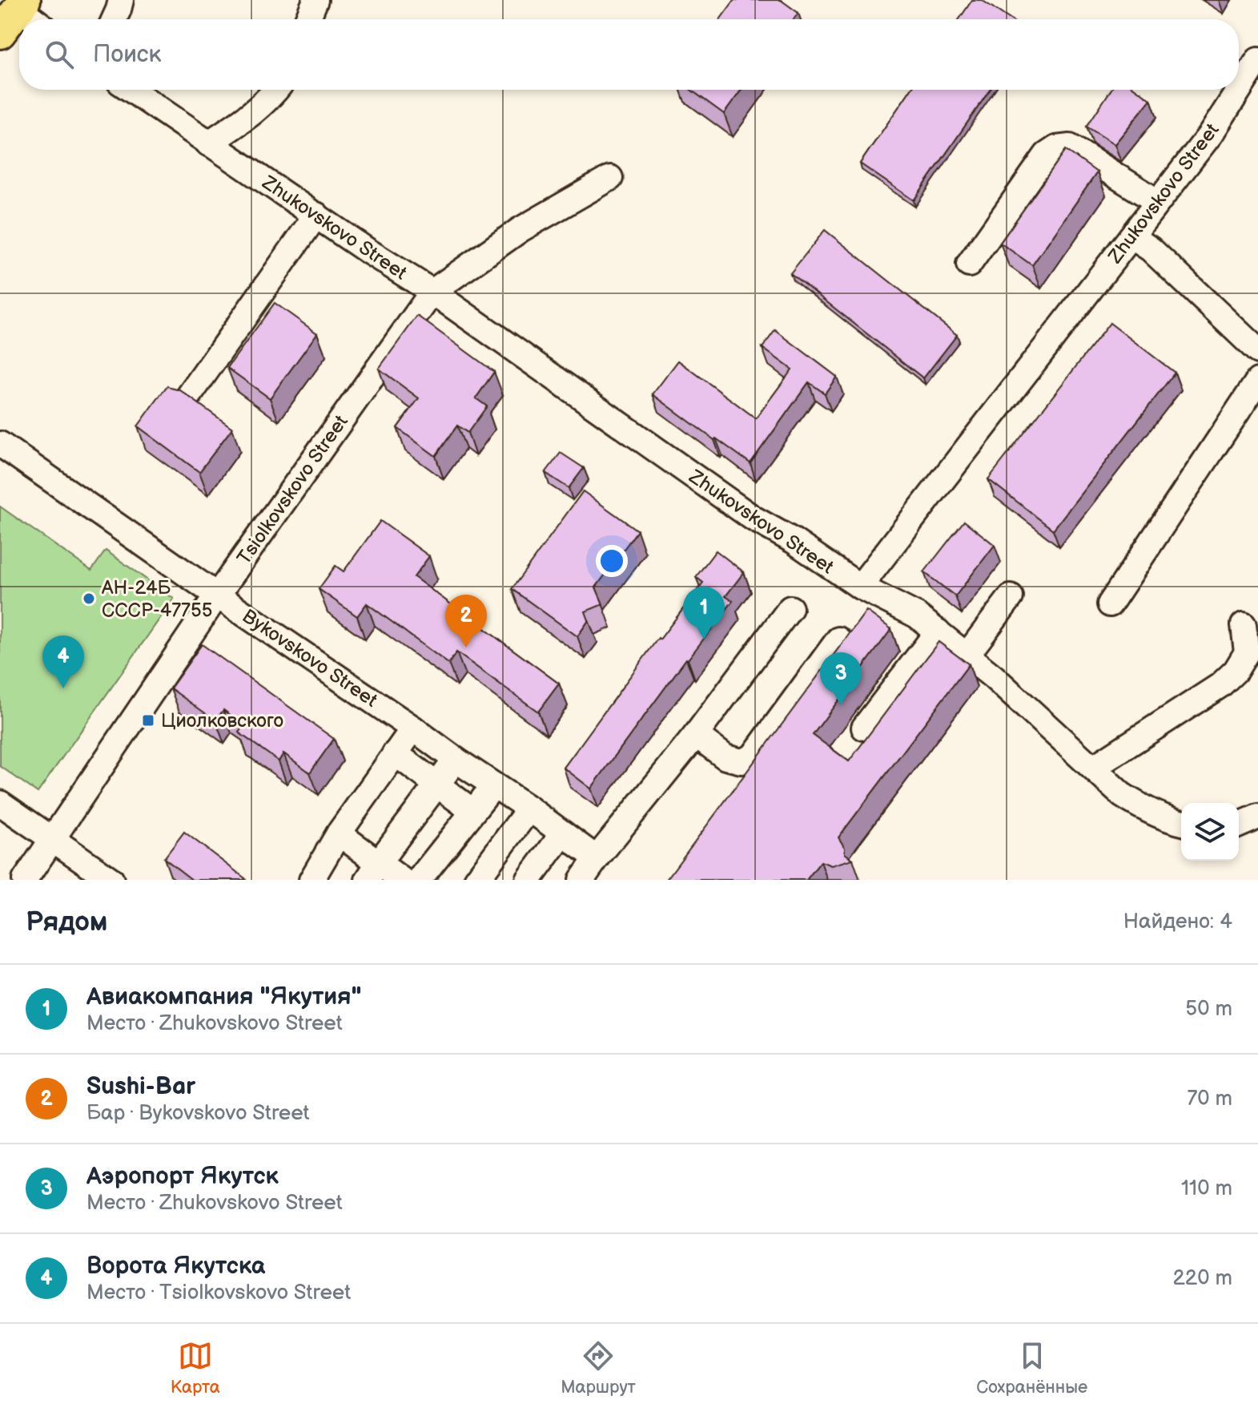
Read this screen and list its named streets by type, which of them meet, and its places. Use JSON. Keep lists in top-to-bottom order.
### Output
{
  "streets": {
    "street": ["Zhukovskovo Street", "Tsiolkovskovo Street", "Bykovskovo Street"]
  },
  "crossings": [
    ["Zhukovskovo Street", "Tsiolkovskovo Street"],
    ["Tsiolkovskovo Street", "Bykovskovo Street"]
  ],
  "places": {
    "other": ["АН-24Б СССР-47755"],
    "transit": ["Циолковского"]
  },
  "page": {
    "search": "Поиск",
    "pins": [
      "1",
      "2",
      "4",
      "3"
    ],
    "heading": ["Рядом", "Найдено: 4"],
    "list": [
      {
        "mark": "1",
        "name": "Авиакомпания \"Якутия\"",
        "note": "Место · Zhukovskovo Street",
        "value": "50 m"
      },
      {
        "mark": "2",
        "name": "Sushi-Bar",
        "note": "Бар · Bykovskovo Street",
        "value": "70 m"
      },
      {
        "mark": "3",
        "name": "Аэропорт Якутск",
        "note": "Место · Zhukovskovo Street",
        "value": "110 m"
      },
      {
        "mark": "4",
        "name": "Ворота Якутска",
        "note": "Место · Tsiolkovskovo Street",
        "value": "220 m"
      }
    ],
    "nav": ["Карта", "Маршрут", "Сохранённые"]
  }
}
